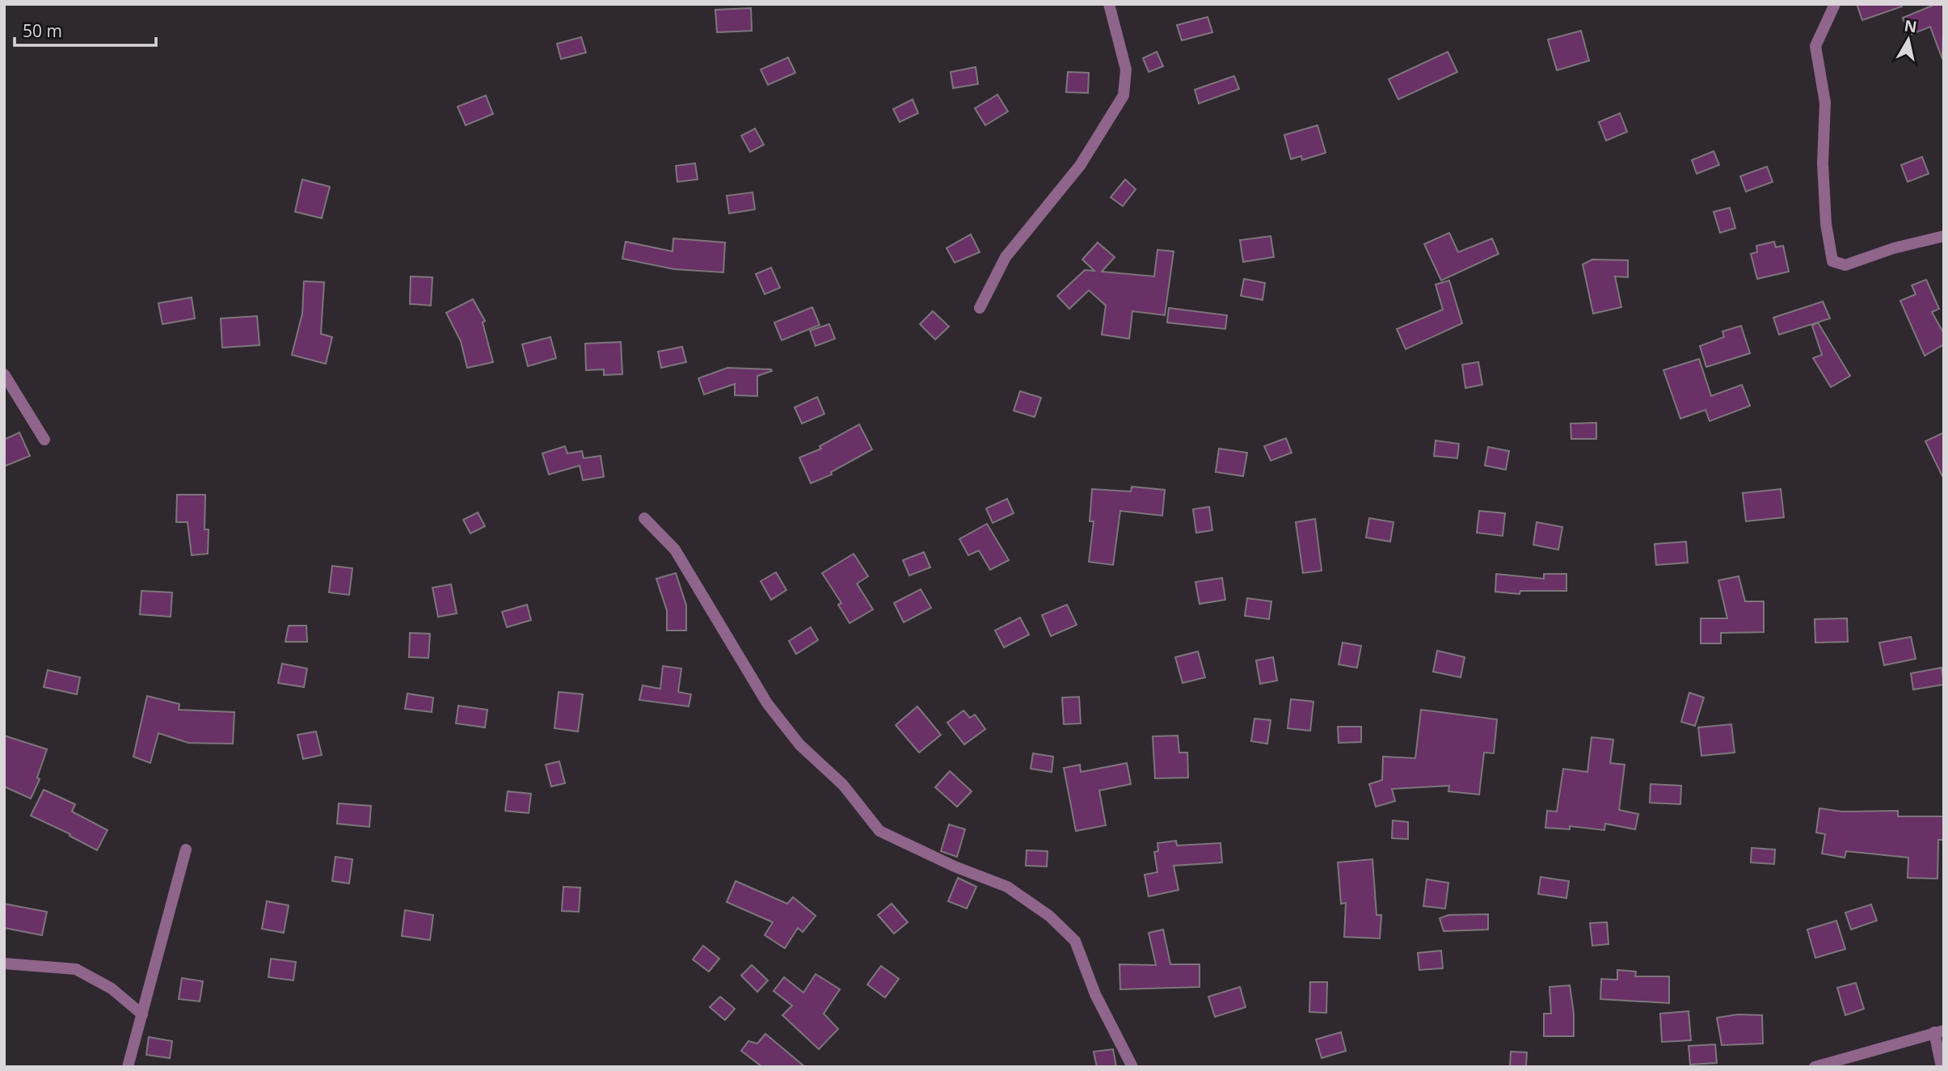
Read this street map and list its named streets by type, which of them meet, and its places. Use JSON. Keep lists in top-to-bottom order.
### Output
{
  "scale_bar": "50 m",
  "north": "top"
}
